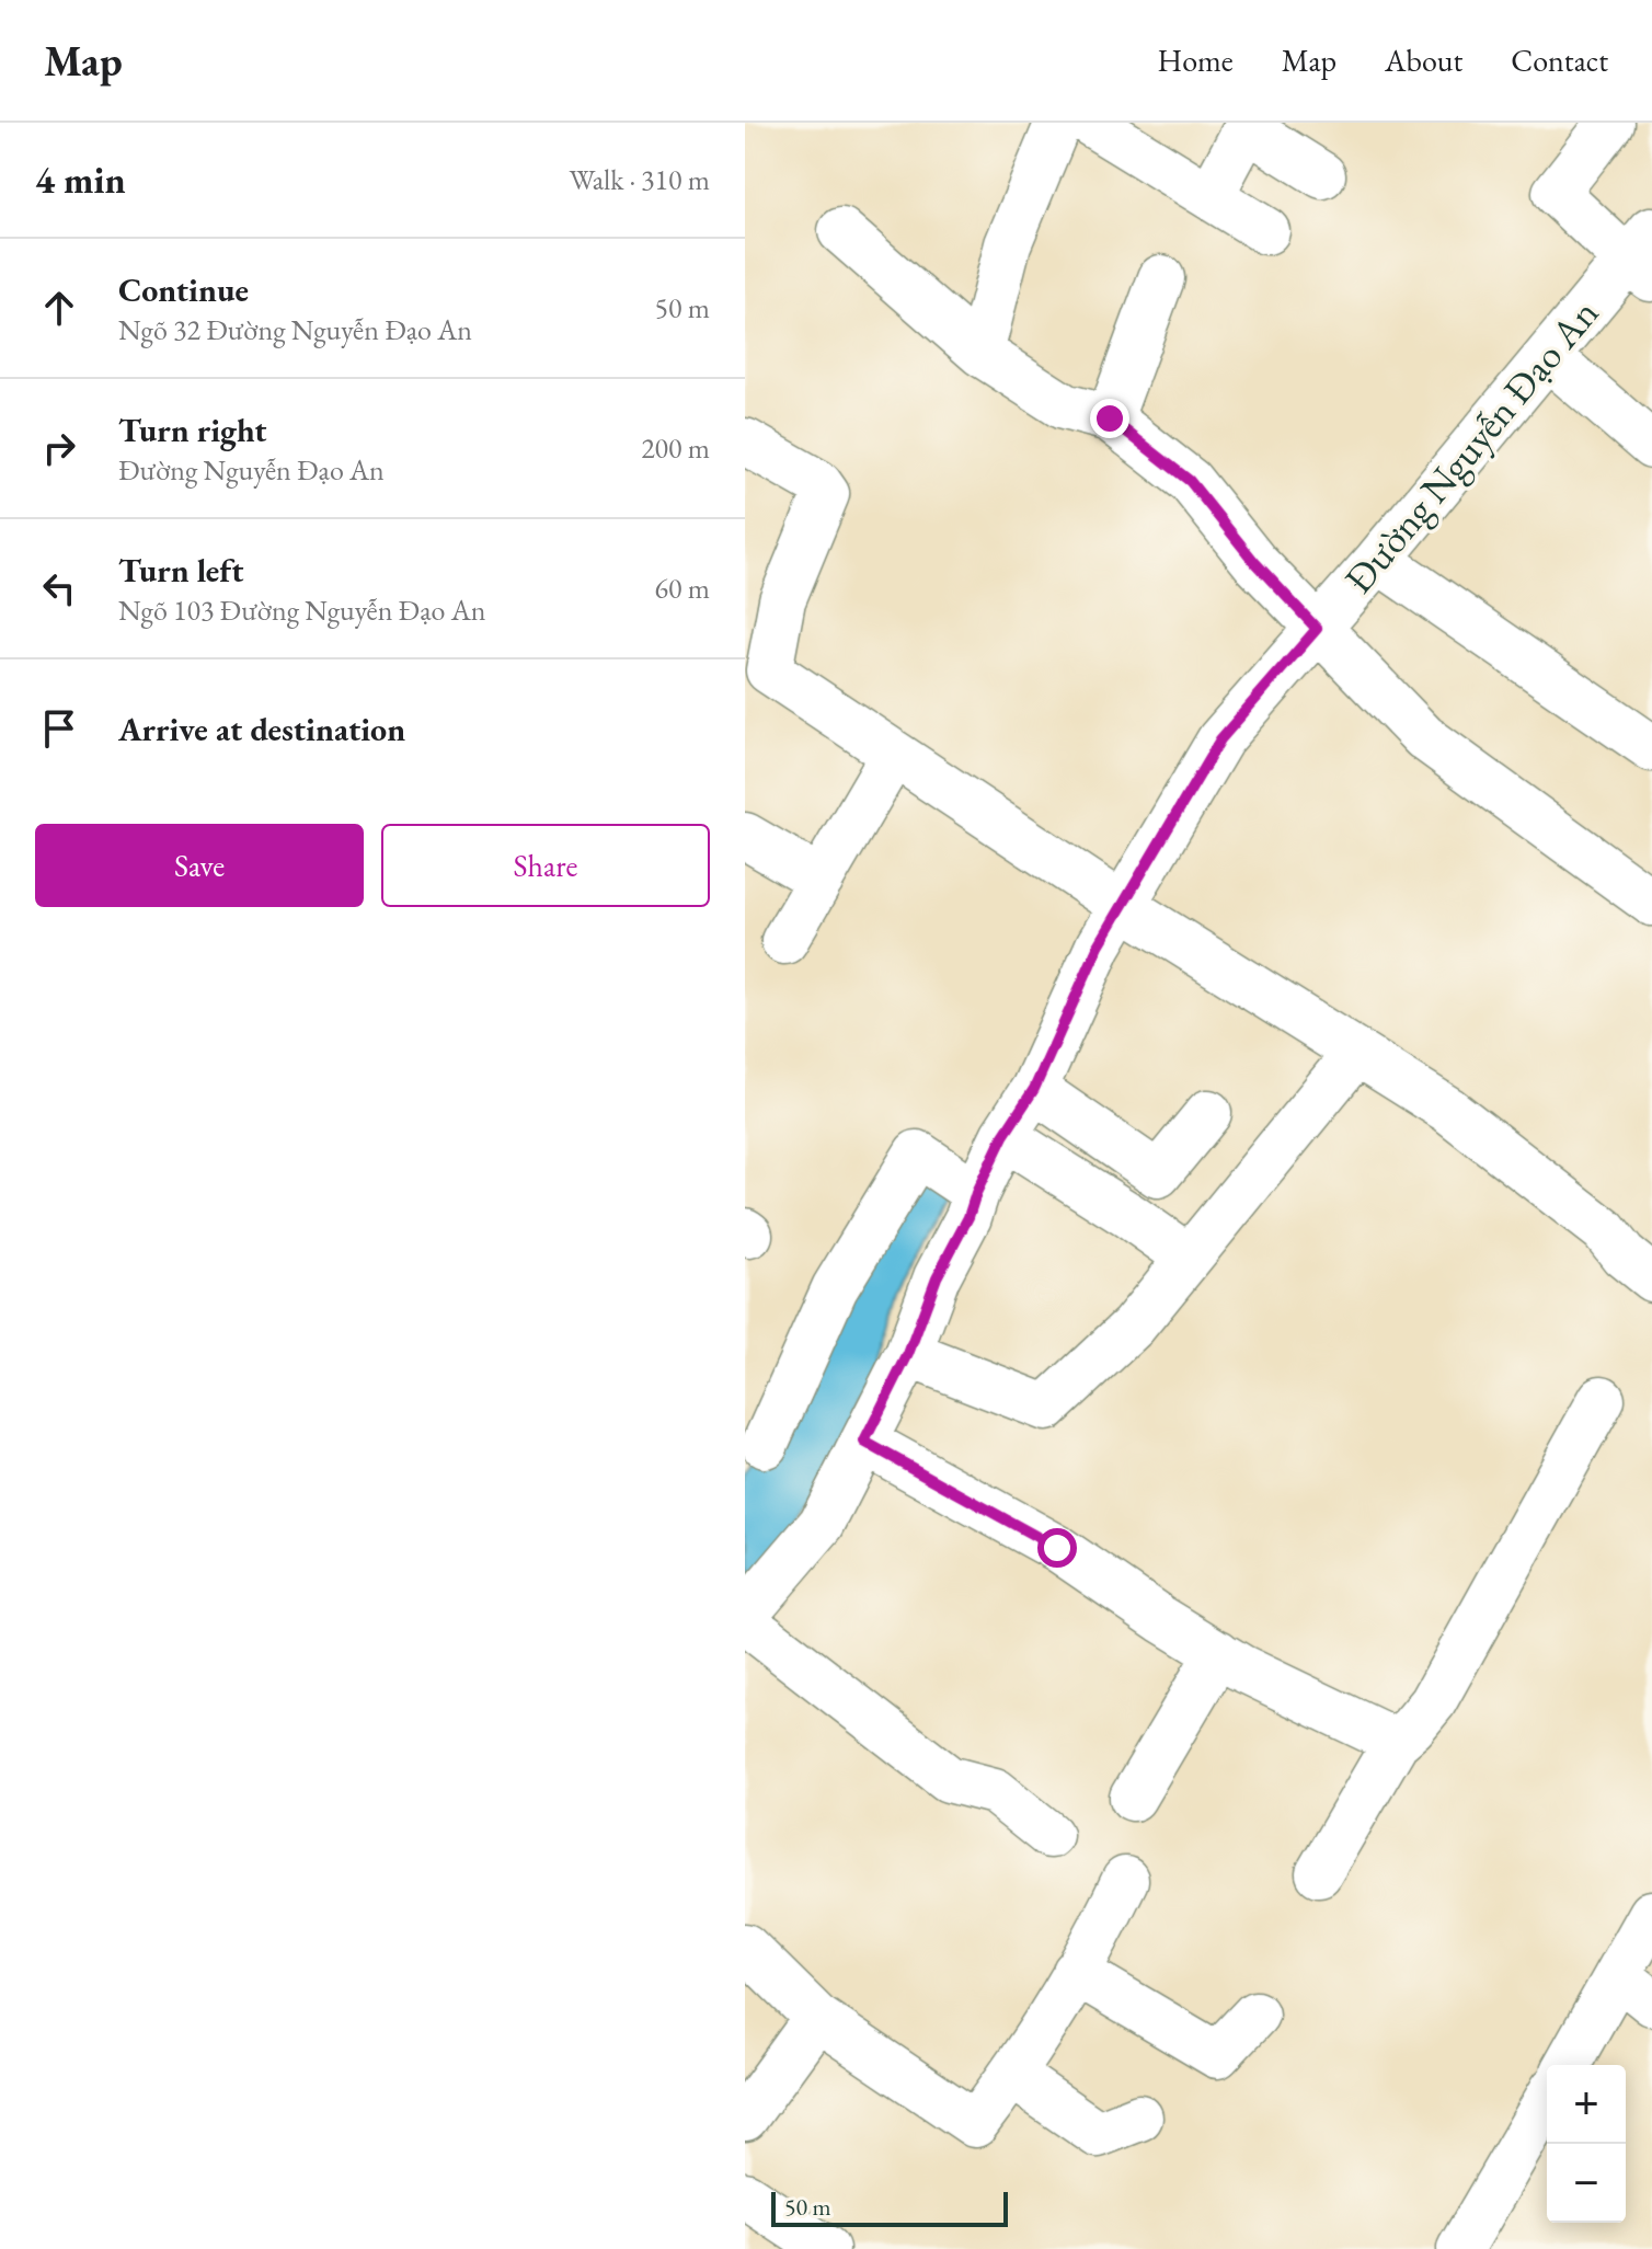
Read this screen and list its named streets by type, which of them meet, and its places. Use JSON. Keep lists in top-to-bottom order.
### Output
{
  "streets": {
    "street": ["Đường Nguyễn Đạo An"]
  },
  "scale_bar": "50 m",
  "page": {
    "header": "Map",
    "nav": [
      "Home",
      "Map",
      "About",
      "Contact"
    ],
    "heading": ["4 min", "Walk · 310 m"],
    "list": [
      ["Continue", "Ngõ 32 Đường Nguyễn Đạo An", "50 m"],
      ["Turn right", "Đường Nguyễn Đạo An", "200 m"],
      ["Turn left", "Ngõ 103 Đường Nguyễn Đạo An", "60 m"],
      "Arrive at destination"
    ],
    "buttons": ["Save", "Share"],
    "map_buttons": ["+", "−"],
    "scale": "50 m"
  }
}
